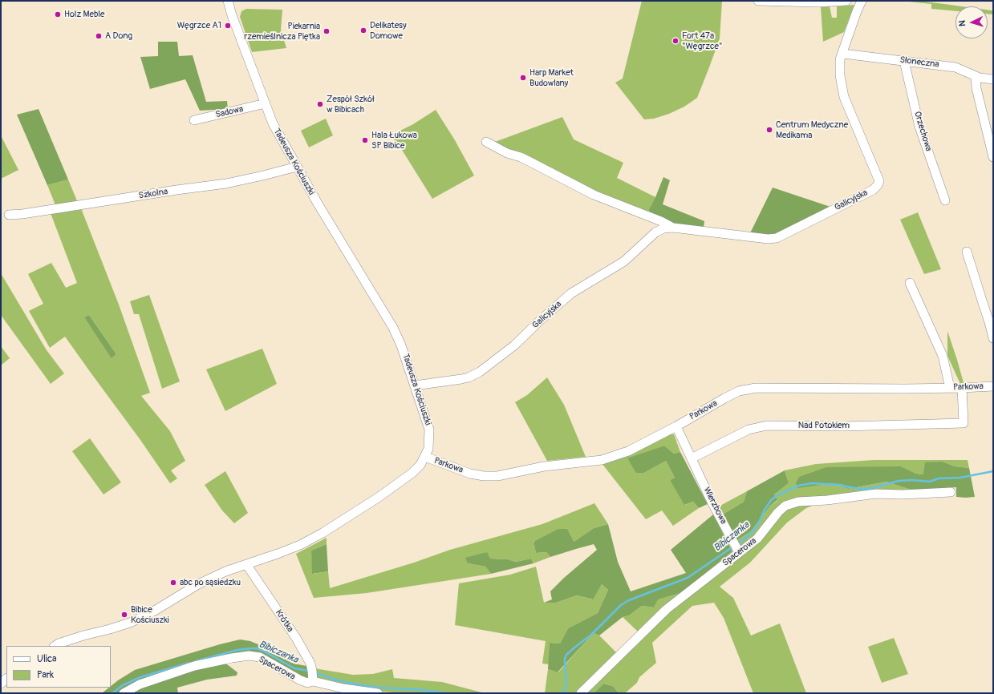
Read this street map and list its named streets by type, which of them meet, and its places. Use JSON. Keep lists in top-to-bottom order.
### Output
{
  "streets": {
    "street": [
      "Słoneczna",
      "Sadowa",
      "Orzechowa",
      "Tadeusza Kościuszki",
      "Szkolna",
      "Galicyjska",
      "Parkowa",
      "Nad Potokiem",
      "Wierzbowa",
      "Spacerowa",
      "Krótka"
    ]
  },
  "crossings": [
    ["Słoneczna", "Orzechowa"],
    ["Słoneczna", "Galicyjska"],
    ["Sadowa", "Tadeusza Kościuszki"],
    ["Tadeusza Kościuszki", "Szkolna"],
    ["Tadeusza Kościuszki", "Galicyjska"],
    ["Tadeusza Kościuszki", "Parkowa"],
    ["Tadeusza Kościuszki", "Krótka"],
    ["Parkowa", "Nad Potokiem"],
    ["Nad Potokiem", "Wierzbowa"],
    ["Wierzbowa", "Spacerowa"],
    ["Spacerowa", "Krótka"]
  ],
  "water": ["Bibiczanka"],
  "places": [
    "Holz Meble",
    "Węgrzce A1",
    "Delikatesy Domowe",
    "Piekarnia rzemieślnicza Piętka",
    "A Dong",
    "Fort 47a \"Węgrzce\"",
    "Harp Market Budowlany",
    "Zespół Szkół w Bibicach",
    "Centrum Medyczne Medikama",
    "Hala Łukowa SP Bibice",
    "abc po sąsiedzku",
    "Bibice Kościuszki"
  ],
  "legend": ["Ulica", "Park"],
  "north": "left"
}
